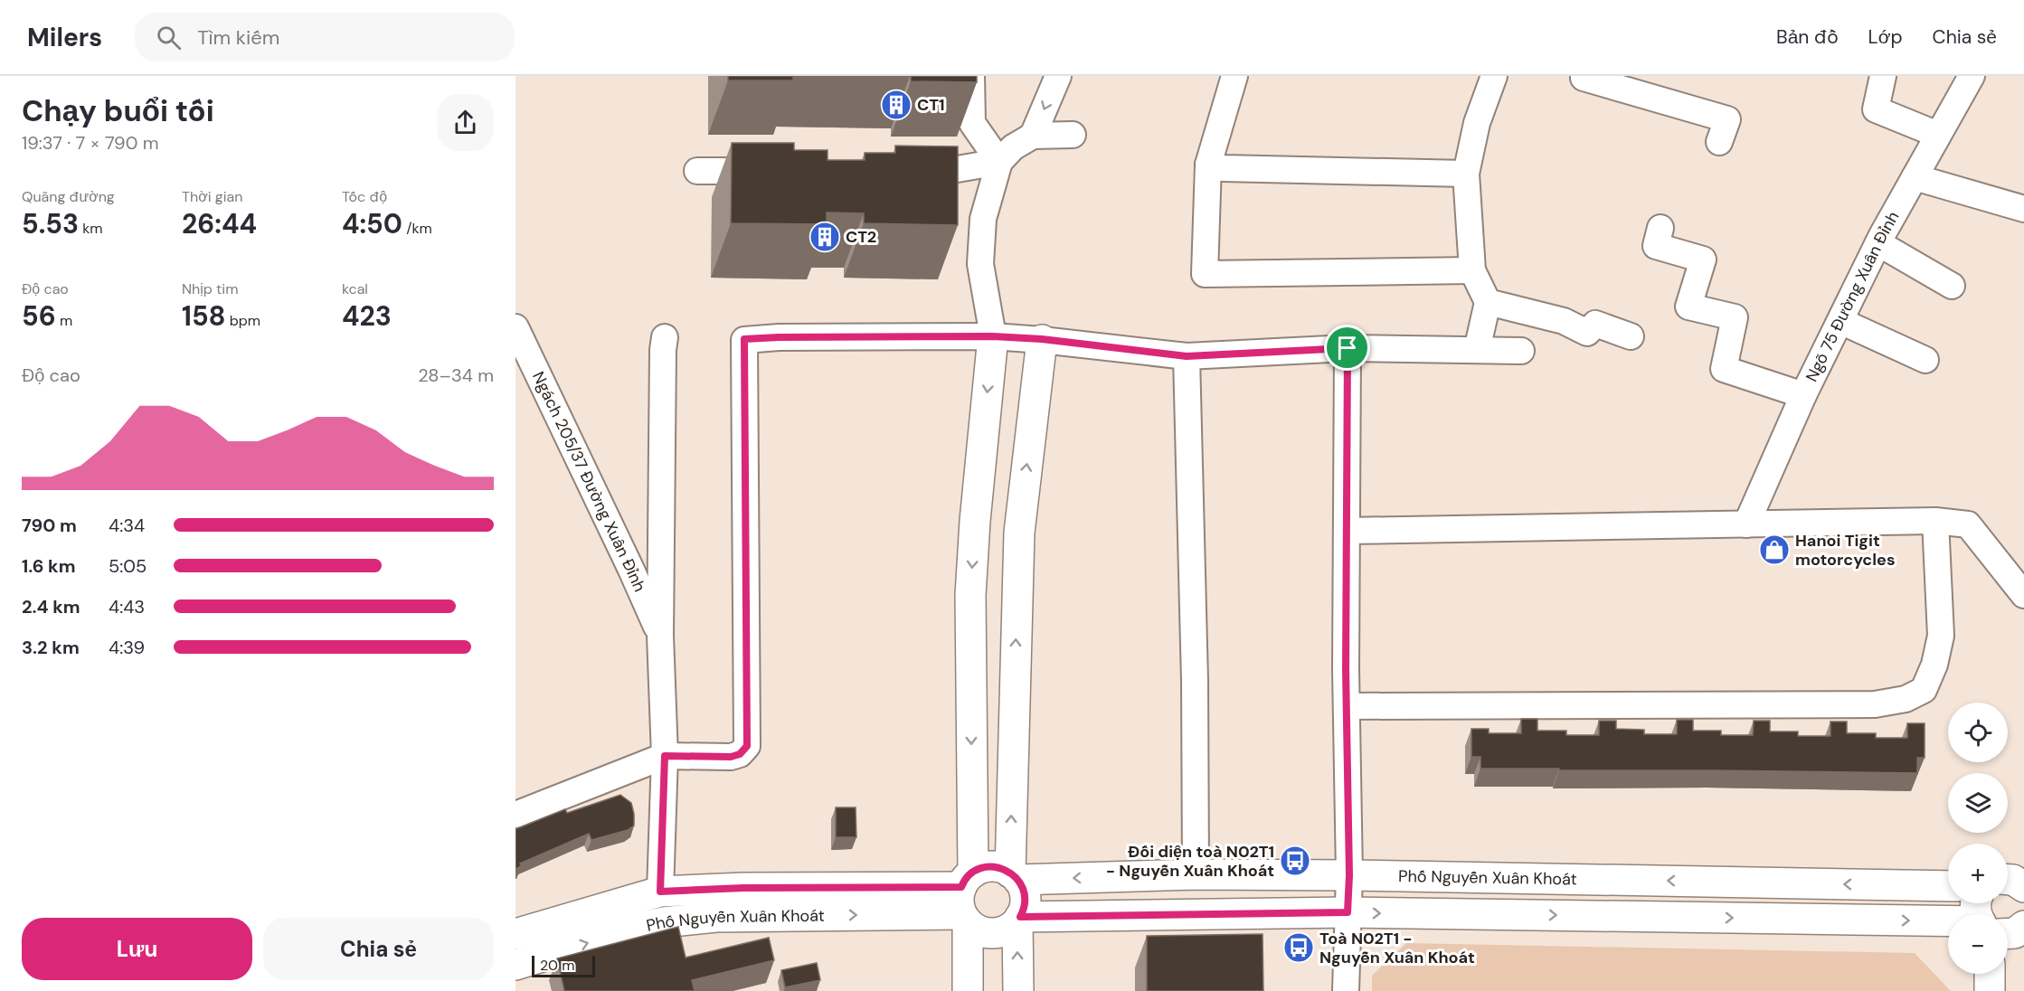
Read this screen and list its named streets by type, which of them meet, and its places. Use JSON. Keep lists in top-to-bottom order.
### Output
{
  "streets": {
    "street": ["Ngõ 75 Đường Xuân Đỉnh", "Ngách 205/37 Đường Xuân Đỉnh", "Phố Nguyễn Xuân Khoát"]
  },
  "places": {
    "building": ["CT1", "CT2"],
    "shop": ["Hanoi Tigit motorcycles"],
    "bus stop": ["Đối diện toà N02T1 - Nguyễn Xuân Khoát", "Toà N02T1 - Nguyễn Xuân Khoát"]
  },
  "scale_bar": "20 m",
  "page": {
    "header": "Milers",
    "search": "Tìm kiếm",
    "nav": ["Bản đồ", "Lớp", "Chia sẻ"],
    "heading": ["Chạy buổi tối", "19:37 · 7 × 790 m"],
    "stats": [
      ["Quãng đường", "5.53 km"],
      ["Thời gian", "26:44"],
      ["Tốc độ", "4:50 /km"],
      ["Độ cao", "56 m"],
      ["Nhịp tim", "158 bpm"],
      ["kcal", "423"]
    ],
    "chart": ["Độ cao", "28–34 m"],
    "list": [
      {
        "name": "790 m",
        "note": "4:34"
      },
      {
        "name": "1.6 km",
        "note": "5:05"
      },
      {
        "name": "2.4 km",
        "note": "4:43"
      },
      {
        "name": "3.2 km",
        "note": "4:39"
      }
    ],
    "map_buttons": ["+", "−"],
    "buttons": ["Lưu", "Chia sẻ"],
    "scale": "20 m"
  }
}
